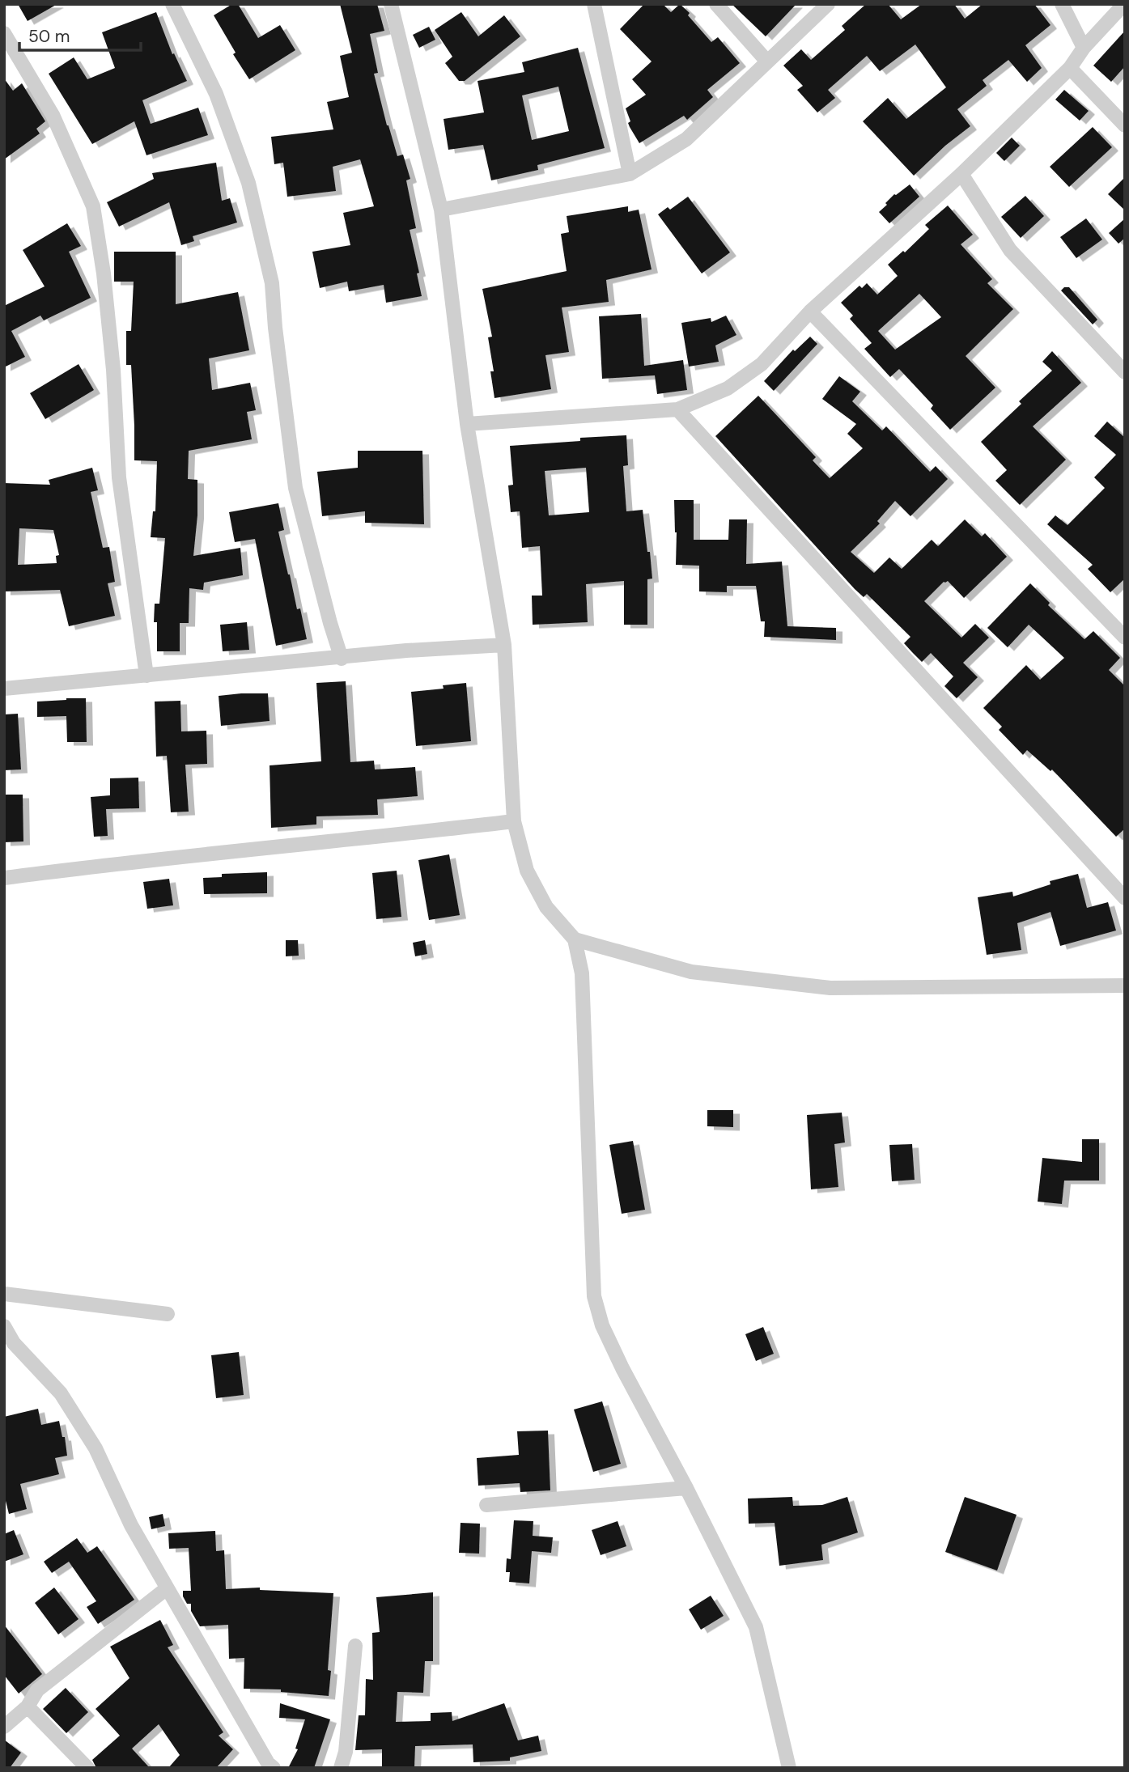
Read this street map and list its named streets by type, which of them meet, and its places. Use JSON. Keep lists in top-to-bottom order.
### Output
{
  "scale_bar": "50 m"
}
